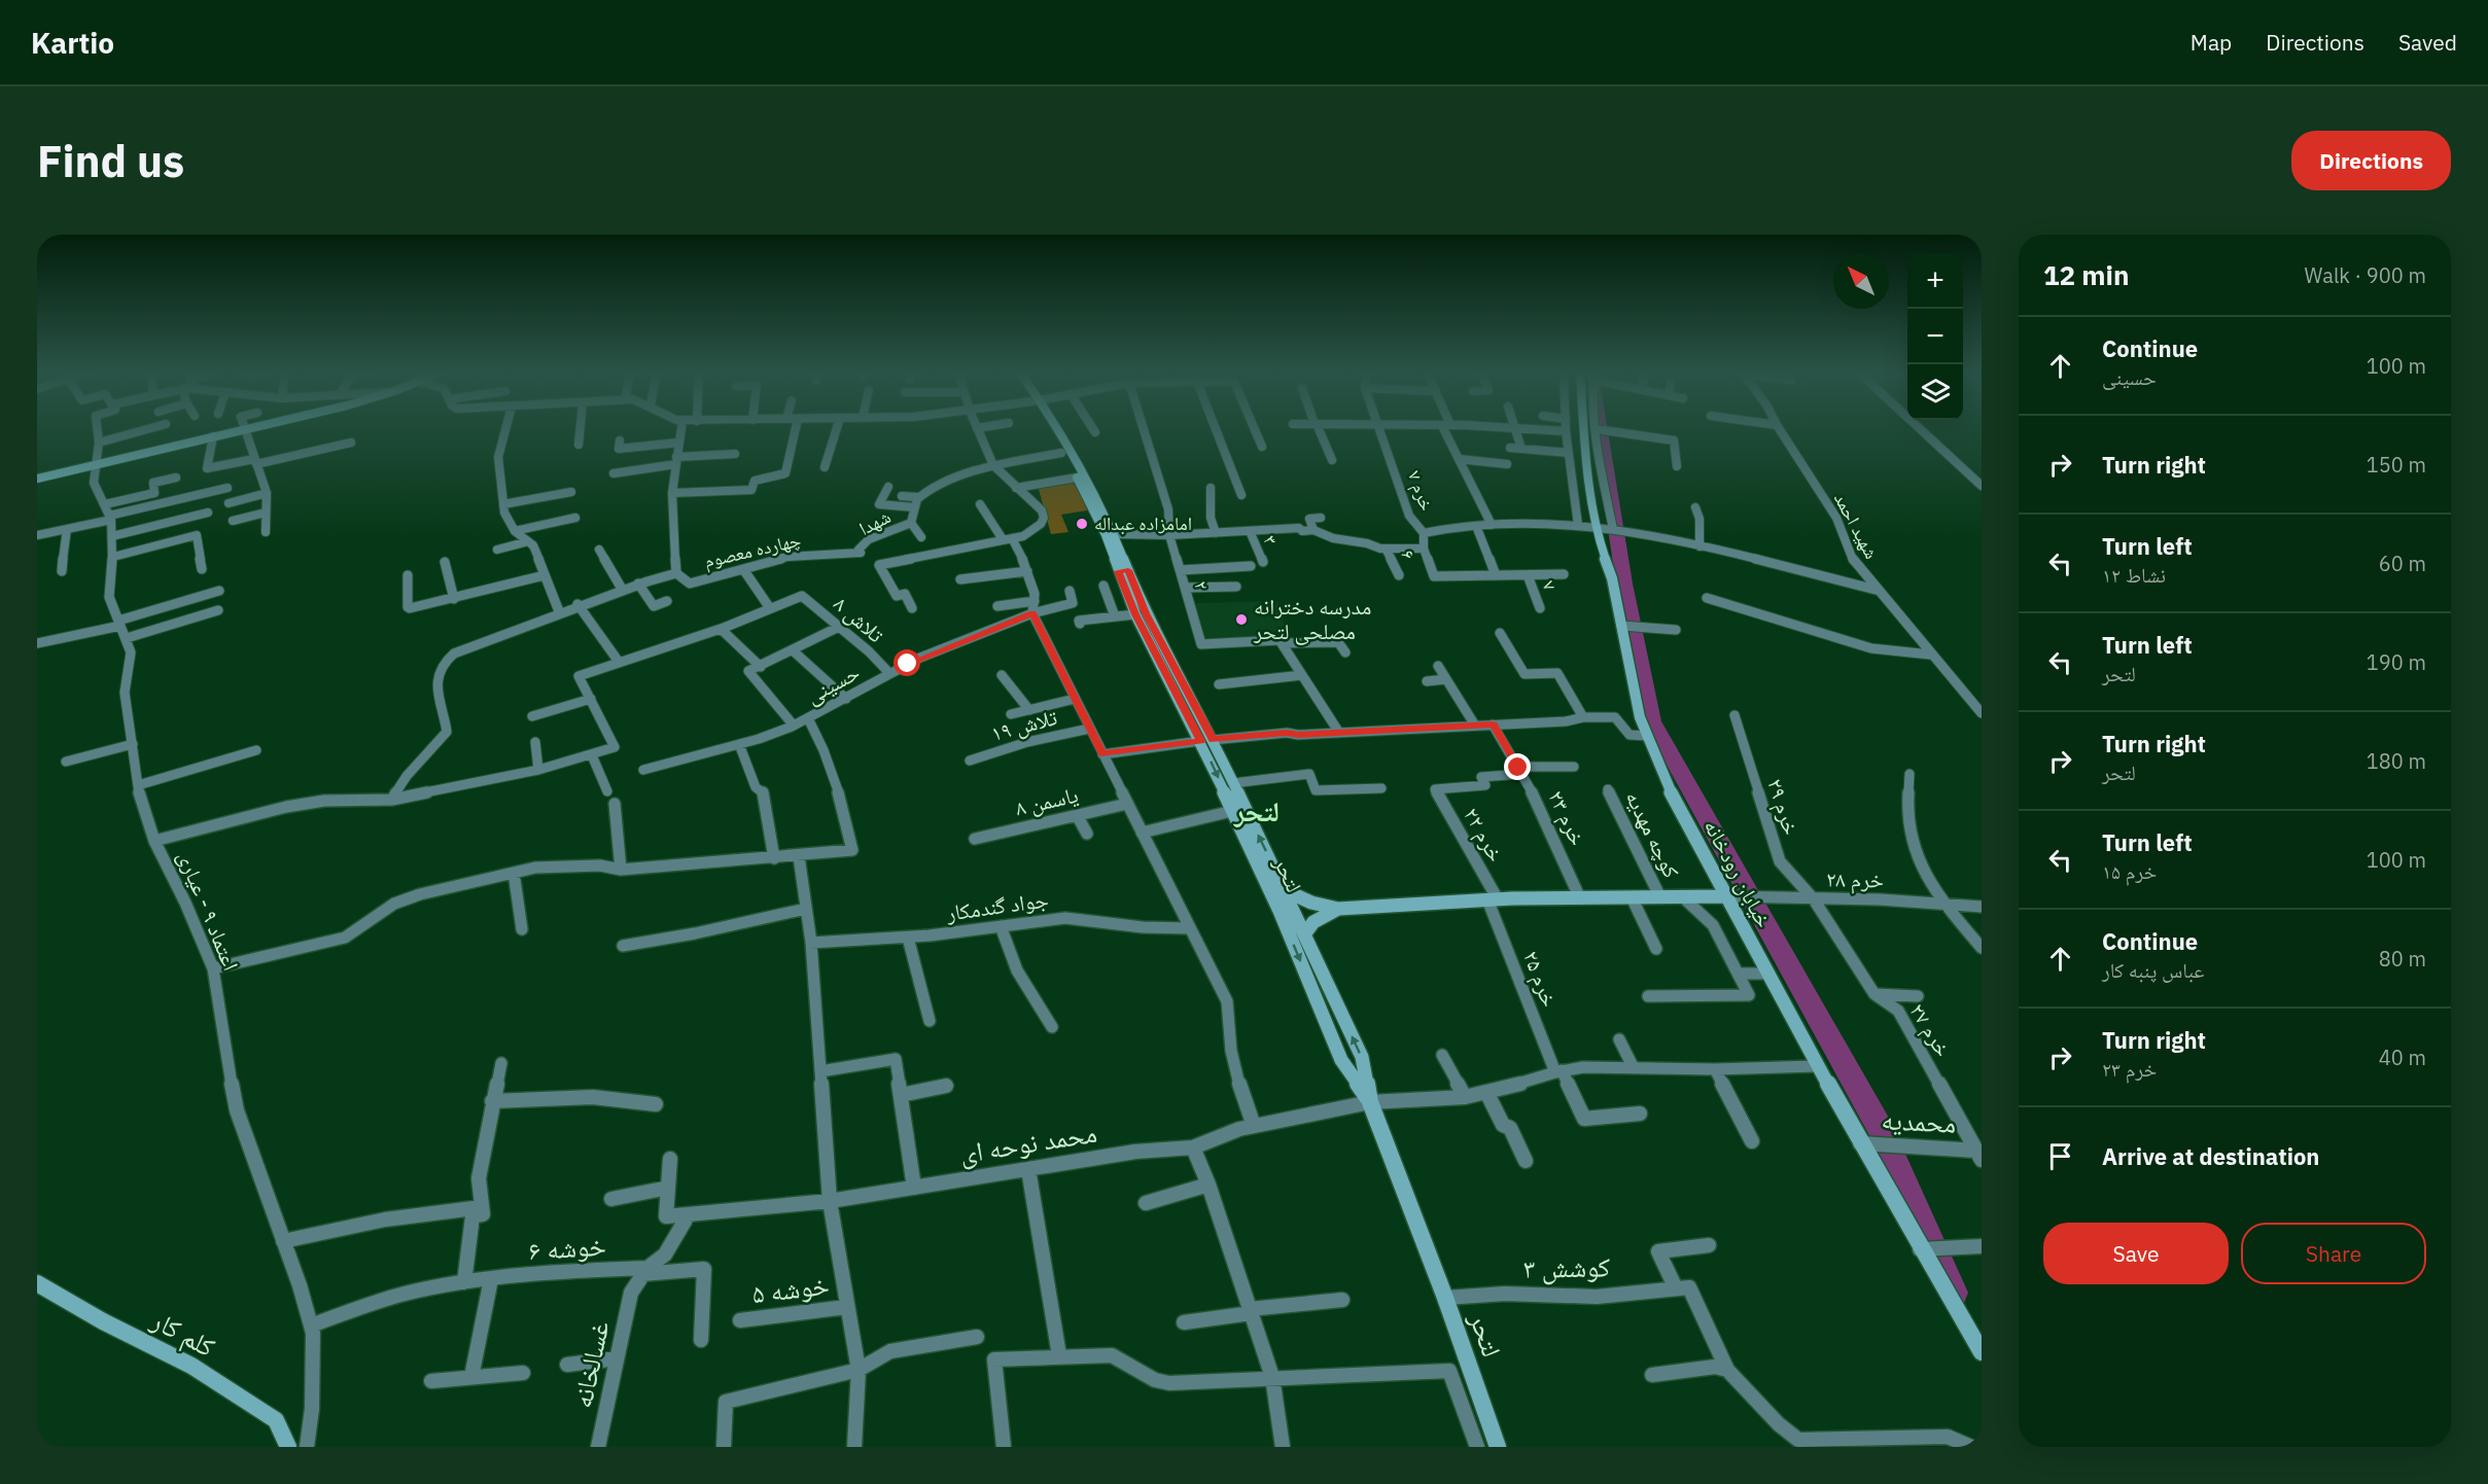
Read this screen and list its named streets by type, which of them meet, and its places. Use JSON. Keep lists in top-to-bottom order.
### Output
{
  "streets": {
    "street": [
      "خرم ۷",
      "شهدا",
      "شهید احمد",
      "۳",
      "چهارده معصوم",
      "۶",
      "۲",
      "۷",
      "تلاش ۸",
      "حسینی",
      "تلاش ۱۹",
      "یاسمن ۸",
      "خرم ۲۹",
      "خرم ۲۳",
      "خرم ۲۲",
      "کوچه مهدیه",
      "خیابان رودخانه",
      "لتحر",
      "خرم ۲۸",
      "جواد گندمکار",
      "اعتماد ۹ - عیاری",
      "خرم ۲۵",
      "خرم ۲۷",
      "محمدیه",
      "محمد نوحه ای",
      "خوشه ۶",
      "کوشش ۳",
      "خوشه ۵",
      "کلم کار",
      "غسالخانه"
    ]
  },
  "crossings": [
    ["شهدا", "چهارده معصوم"],
    ["تلاش ۸", "حسینی"],
    ["خرم ۲۹", "خرم ۲۸"],
    ["خرم ۲۹", "خرم ۲۷"],
    ["خرم ۲۳", "خرم ۲۲"],
    ["خرم ۲۲", "خرم ۲۵"],
    ["خیابان رودخانه", "خرم ۲۸"],
    ["خیابان رودخانه", "محمدیه"],
    ["خیابان رودخانه", "محمد نوحه ای"],
    ["لتحر", "محمد نوحه ای"],
    ["لتحر", "کوشش ۳"],
    ["خرم ۲۸", "خرم ۲۷"],
    ["اعتماد ۹ - عیاری", "خوشه ۶"],
    ["خرم ۲۵", "محمد نوحه ای"],
    ["خرم ۲۷", "محمدیه"],
    ["محمد نوحه ای", "غسالخانه"],
    ["خوشه ۶", "غسالخانه"]
  ],
  "districts": ["لتحر"],
  "places": ["امامزاده عبداله", "مدرسه دخترانه مصلحی لتحر"],
  "north": "top left",
  "page": {
    "header": "Kartio",
    "nav": ["Map", "Directions", "Saved"],
    "buttons": [
      "Directions",
      ["Save", "Share"]
    ],
    "title": "Find us",
    "heading": ["12 min", "Walk · 900 m"],
    "map_buttons": ["+", "−"],
    "list": [
      ["Continue", "حسینی", "100 m"],
      ["Turn right", "150 m"],
      ["Turn left", "نشاط ۱۲", "60 m"],
      ["Turn left", "لتحر", "190 m"],
      ["Turn right", "لتحر", "180 m"],
      ["Turn left", "خرم ۱۵", "100 m"],
      ["Continue", "عباس پنبه کار", "80 m"],
      ["Turn right", "خرم ۲۳", "40 m"],
      "Arrive at destination"
    ]
  }
}
